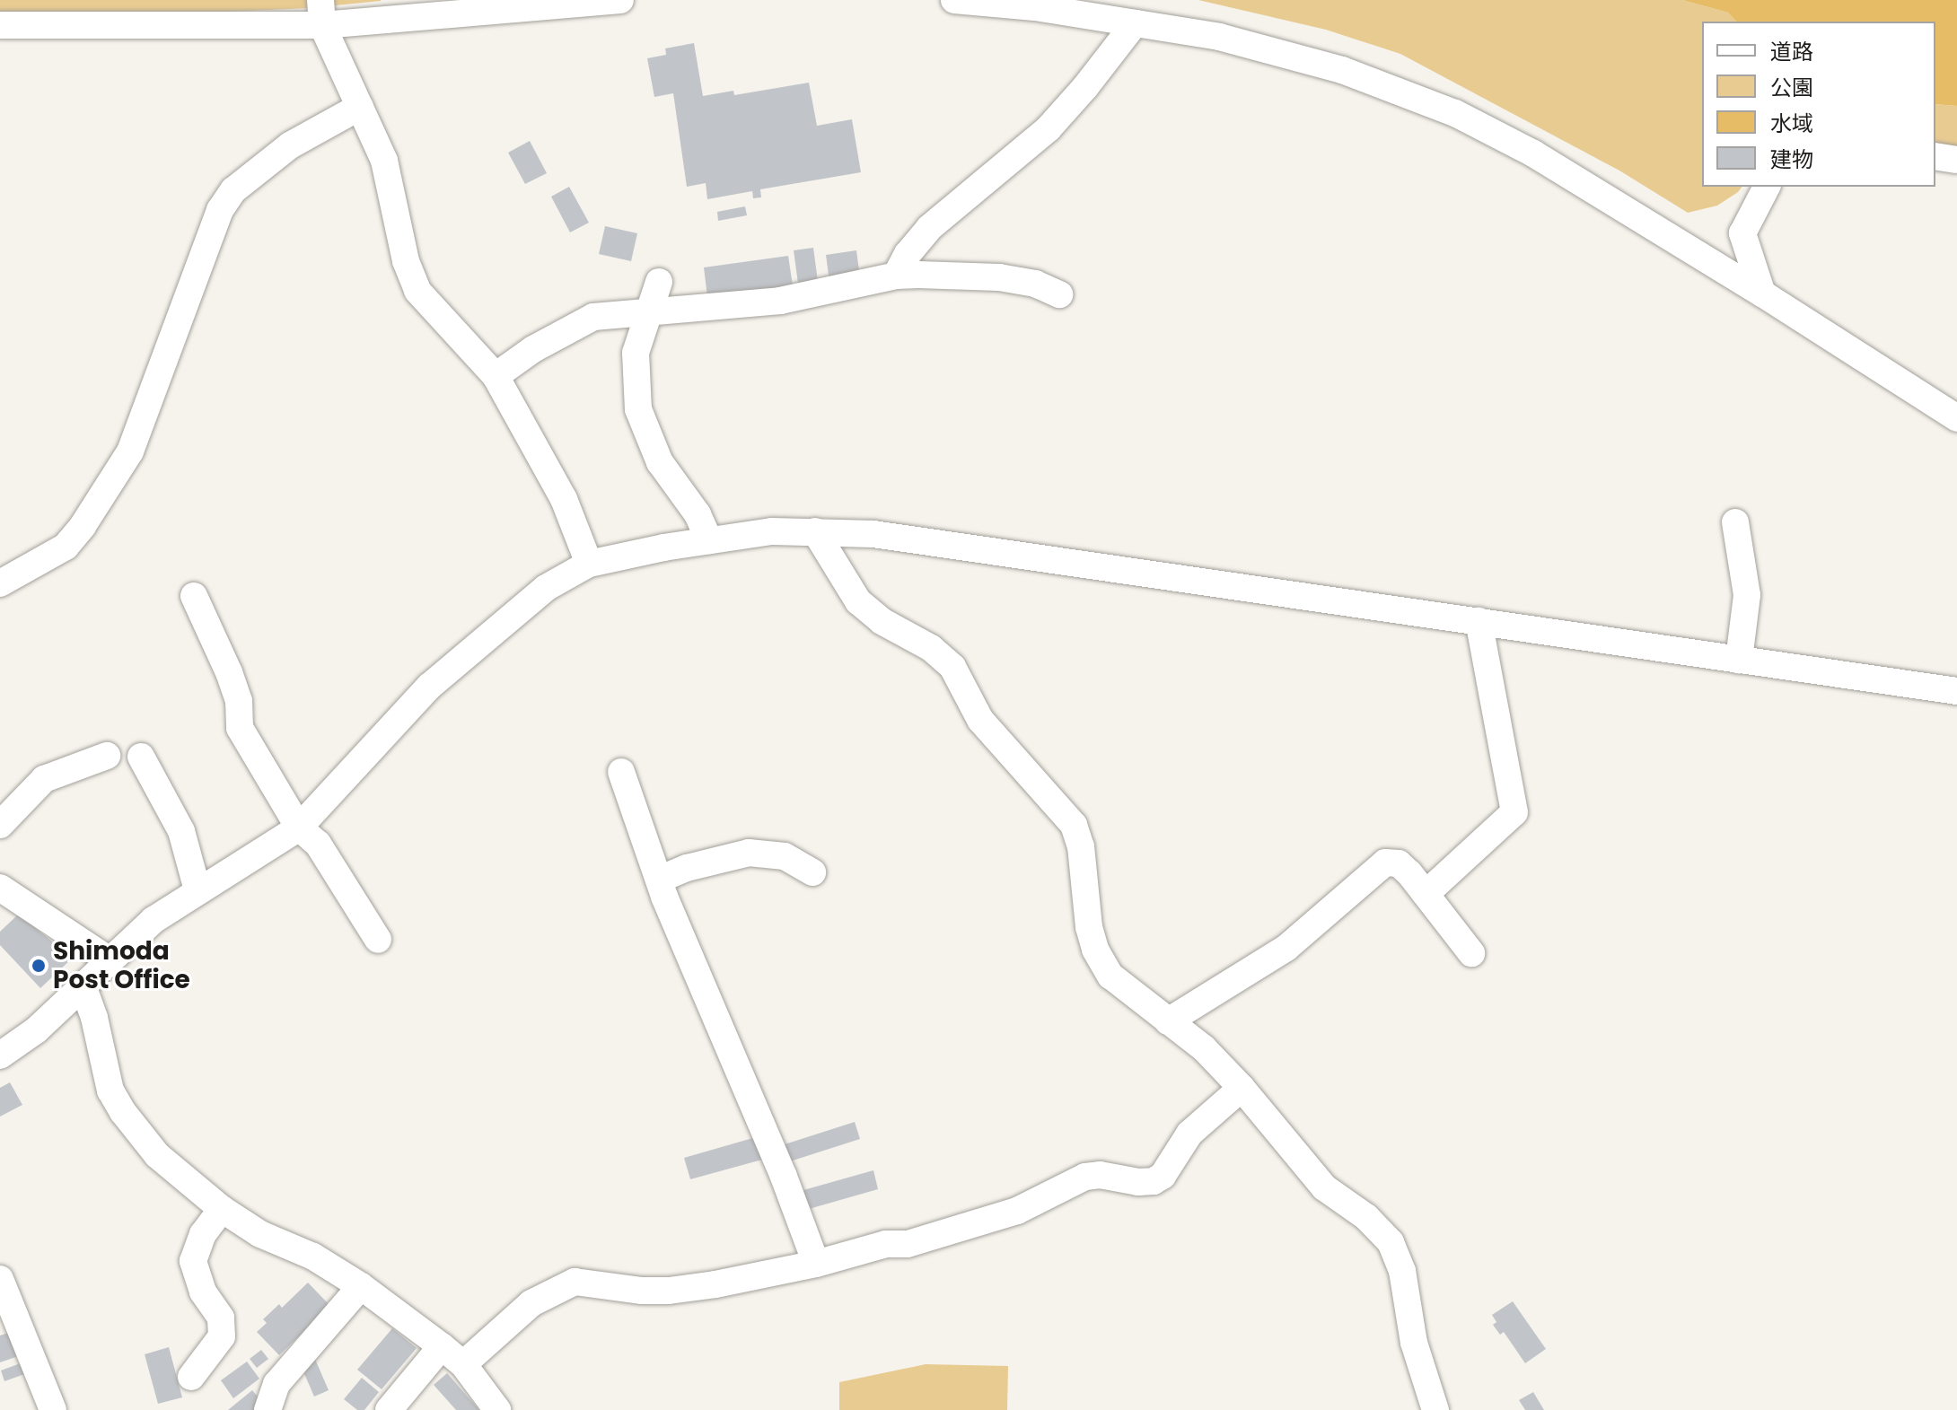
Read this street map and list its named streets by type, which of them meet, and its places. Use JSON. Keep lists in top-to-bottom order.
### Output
{
  "places": ["Shimoda Post Office"],
  "legend": [
    "道路",
    "公園",
    "水域",
    "建物"
  ]
}
